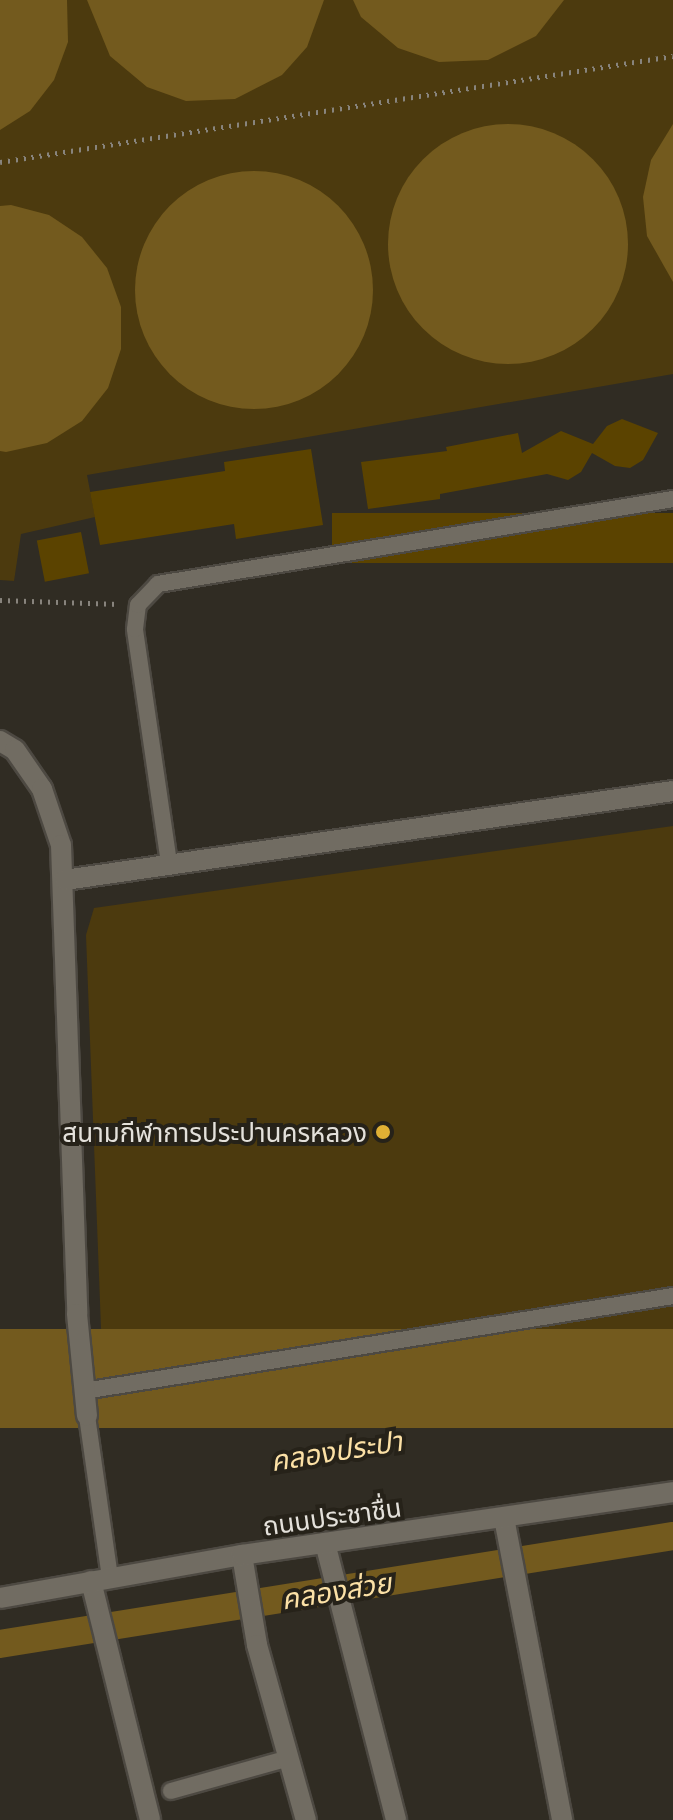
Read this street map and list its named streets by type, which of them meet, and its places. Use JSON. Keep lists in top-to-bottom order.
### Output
{
  "streets": {
    "street": ["ถนนประชาชื่น"]
  },
  "water": ["คลองประปา", "คลองส่วย"],
  "places": ["สนามกีฬาการประปานครหลวง"]
}
